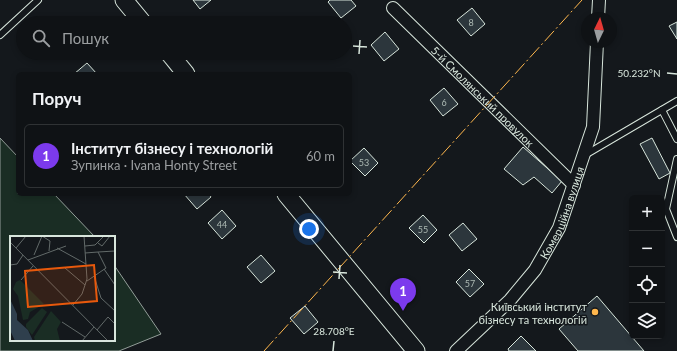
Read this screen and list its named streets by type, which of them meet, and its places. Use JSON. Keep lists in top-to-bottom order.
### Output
{
  "streets": {
    "street": ["5-й Смолянський провулок", "Комерційна вулиця"]
  },
  "crossings": [
    ["5-й Смолянський провулок", "Комерційна вулиця"]
  ],
  "places": ["Київський інститут бізнесу та технологій"],
  "house_numbers": [
    "8",
    "6",
    "53",
    "44",
    "55",
    "57"
  ],
  "north": "top",
  "page": {
    "search": "Пошук",
    "heading": "Поруч",
    "list": [
      {
        "mark": "1",
        "name": "Інститут бізнесу і технологій",
        "note": "Зупинка · Ivana Honty Street",
        "value": "60 m"
      }
    ],
    "map_buttons": ["+", "−"],
    "pins": "1"
  },
  "coordinates": ["50.232°N", "28.708°E"]
}
